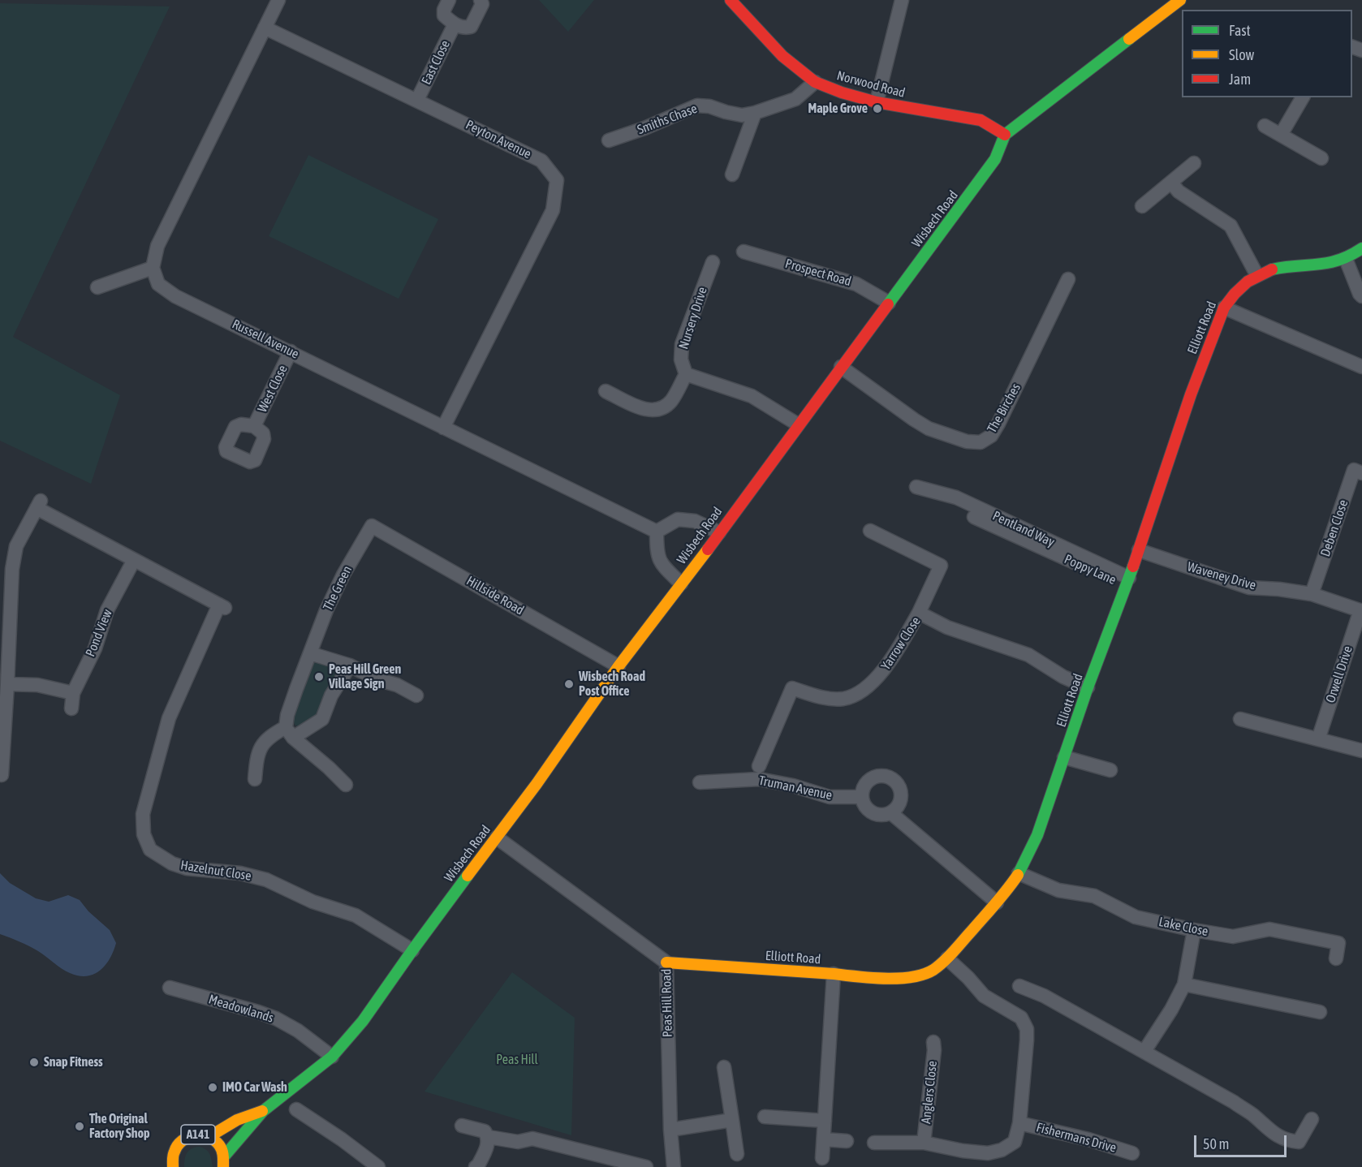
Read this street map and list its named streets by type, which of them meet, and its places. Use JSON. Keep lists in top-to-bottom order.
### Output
{
  "streets": {
    "main road": [
      "Norwood Road",
      "Wisbech Road",
      "Elliott Road",
      "A141"
    ],
    "street": [
      "East Close",
      "Smiths Chase",
      "Peyton Avenue",
      "Prospect Road",
      "Nursery Drive",
      "Russell Avenue",
      "West Close",
      "The Birches",
      "Deben Close",
      "Pentland Way",
      "Poppy Lane",
      "Waveney Drive",
      "The Green",
      "Hillside Road",
      "Pond View",
      "Yarrow Close",
      "Orwell Drive",
      "Truman Avenue",
      "Hazelnut Close",
      "Lake Close",
      "Peas Hill Road",
      "Meadowlands",
      "Anglers Close",
      "Fishermans Drive"
    ]
  },
  "crossings": [
    ["East Close", "Peyton Avenue"],
    ["Norwood Road", "Smiths Chase"],
    ["Norwood Road", "Wisbech Road"],
    ["Peyton Avenue", "Russell Avenue"],
    ["Wisbech Road", "Prospect Road"],
    ["Wisbech Road", "The Birches"],
    ["Wisbech Road", "Hillside Road"],
    ["Wisbech Road", "Hazelnut Close"],
    ["Wisbech Road", "Peas Hill Road"],
    ["Wisbech Road", "Meadowlands"],
    ["Wisbech Road", "A141"],
    ["Elliott Road", "Pentland Way"],
    ["Elliott Road", "Poppy Lane"],
    ["Elliott Road", "Waveney Drive"],
    ["Elliott Road", "Yarrow Close"],
    ["Elliott Road", "Lake Close"],
    ["Elliott Road", "Peas Hill Road"],
    ["Elliott Road", "Fishermans Drive"],
    ["Russell Avenue", "West Close"],
    ["Deben Close", "Waveney Drive"],
    ["Pentland Way", "Poppy Lane"],
    ["Waveney Drive", "Orwell Drive"],
    ["The Green", "Hillside Road"],
    ["Pond View", "Hazelnut Close"],
    ["Anglers Close", "Fishermans Drive"]
  ],
  "parks": ["Peas Hill"],
  "places": [
    "Maple Grove",
    "Peas Hill Green Village Sign",
    "Wisbech Road Post Office",
    "Snap Fitness",
    "IMO Car Wash",
    "The Original Factory Shop"
  ],
  "legend": ["Fast", "Slow", "Jam"],
  "scale_bar": "50 m"
}
